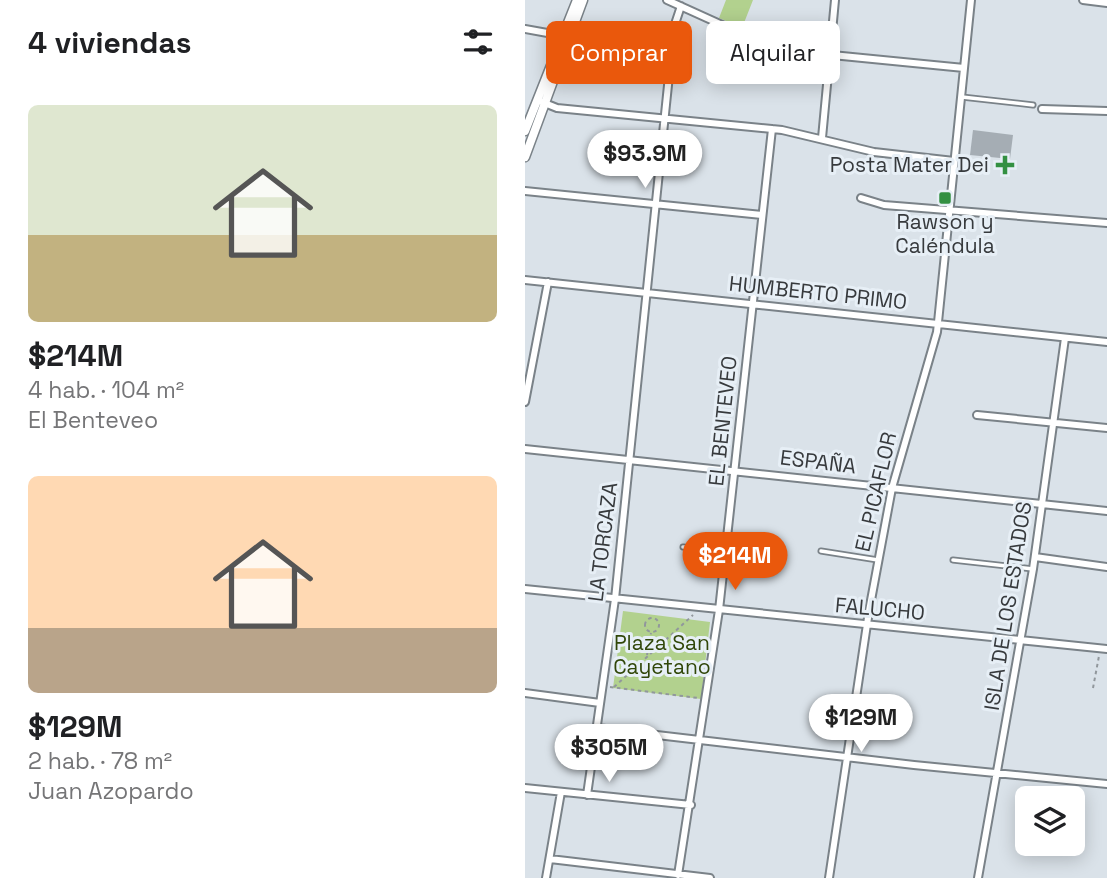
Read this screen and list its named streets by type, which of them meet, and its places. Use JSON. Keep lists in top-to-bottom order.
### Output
{
  "streets": {
    "street": [
      "HUMBERTO PRIMO",
      "EL BENTEVEO",
      "ESPAÑA",
      "EL PICAFLOR",
      "LA TORCAZA",
      "ISLA DE LOS ESTADOS",
      "FALUCHO"
    ]
  },
  "crossings": [
    ["HUMBERTO PRIMO", "EL BENTEVEO"],
    ["HUMBERTO PRIMO", "EL PICAFLOR"],
    ["HUMBERTO PRIMO", "LA TORCAZA"],
    ["HUMBERTO PRIMO", "ISLA DE LOS ESTADOS"],
    ["EL BENTEVEO", "ESPAÑA"],
    ["EL BENTEVEO", "FALUCHO"],
    ["ESPAÑA", "EL PICAFLOR"],
    ["ESPAÑA", "LA TORCAZA"],
    ["ESPAÑA", "ISLA DE LOS ESTADOS"],
    ["EL PICAFLOR", "FALUCHO"],
    ["LA TORCAZA", "FALUCHO"],
    ["ISLA DE LOS ESTADOS", "FALUCHO"]
  ],
  "parks": ["Plaza San Cayetano"],
  "places": {
    "health": ["Posta Mater Dei"],
    "transit": ["Rawson y Caléndula"]
  },
  "page": {
    "heading": "4 viviendas",
    "chip": ["Comprar", "Alquilar"],
    "list": [
      {
        "name": "$214M",
        "note": "4 hab. · 104 m² · El Benteveo"
      },
      {
        "name": "$129M",
        "note": "2 hab. · 78 m² · Juan Azopardo"
      }
    ],
    "price": [
      "$93.9M",
      "$214M",
      "$129M",
      "$305M"
    ]
  }
}
